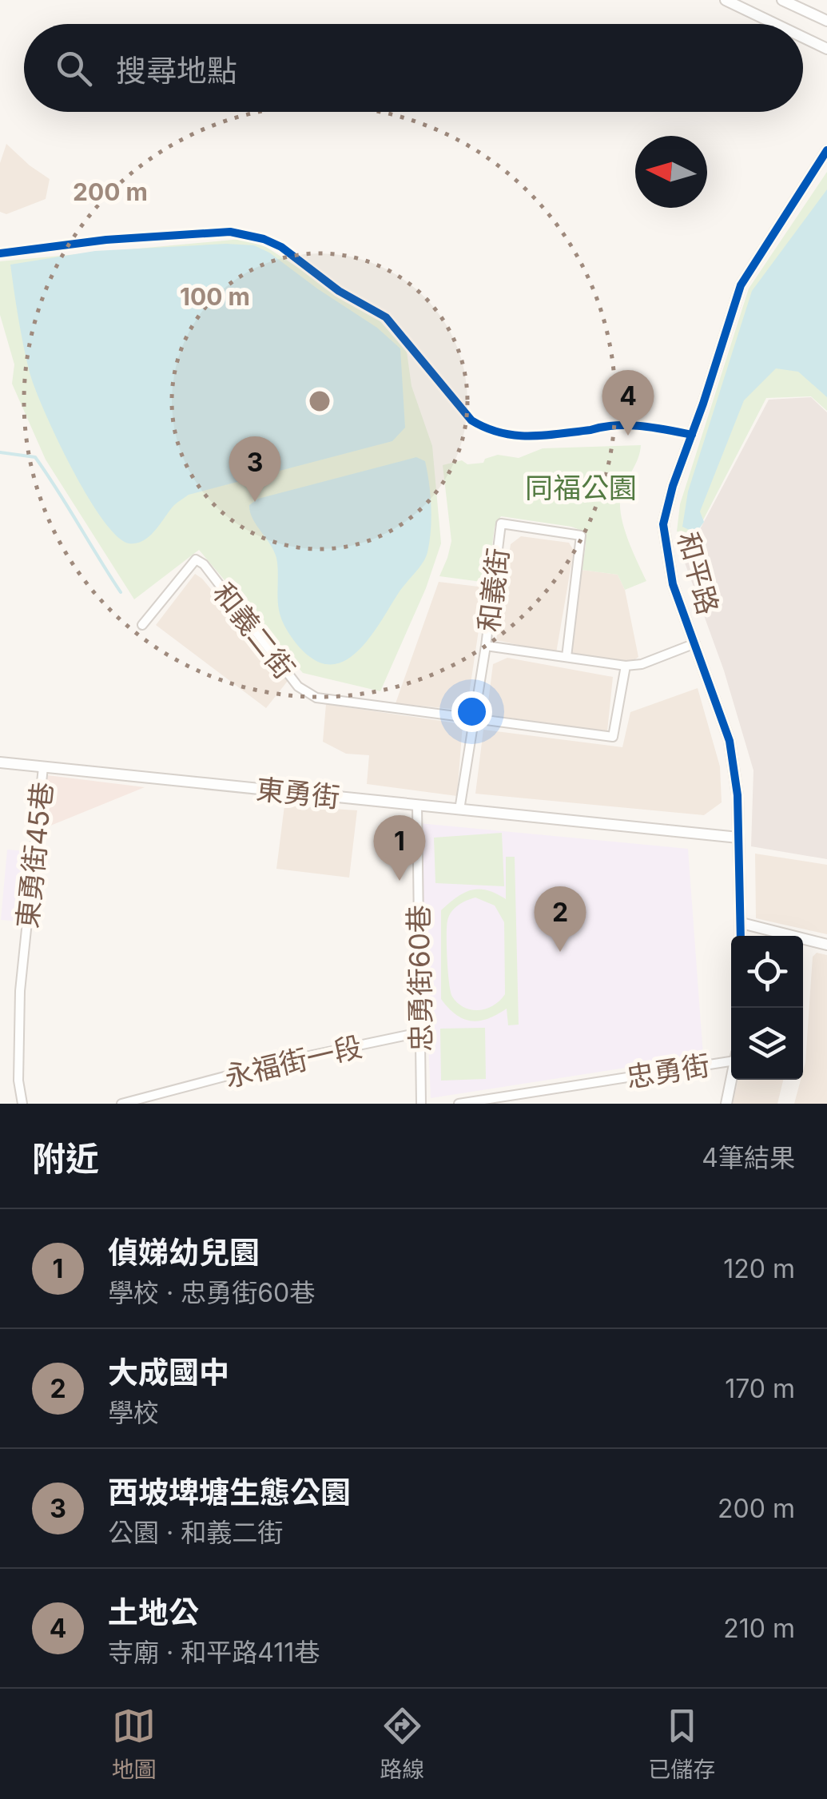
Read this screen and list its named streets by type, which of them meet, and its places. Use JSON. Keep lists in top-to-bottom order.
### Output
{
  "streets": {
    "street": [
      "和平路",
      "和義街",
      "和義二街",
      "東勇街",
      "東勇街45巷",
      "忠勇街60巷",
      "永福街一段",
      "忠勇街"
    ]
  },
  "crossings": [
    ["和平路", "東勇街"],
    ["和義街", "和義二街"],
    ["和義街", "東勇街"],
    ["東勇街", "東勇街45巷"],
    ["東勇街", "忠勇街60巷"],
    ["忠勇街60巷", "永福街一段"]
  ],
  "parks": ["同福公園"],
  "north": "left",
  "page": {
    "search": "搜尋地點",
    "pins": [
      "4",
      "3",
      "1",
      "2"
    ],
    "heading": ["附近", "4筆結果"],
    "list": [
      {
        "mark": "1",
        "name": "偵娣幼兒園",
        "note": "學校 · 忠勇街60巷",
        "value": "120 m"
      },
      {
        "mark": "2",
        "name": "大成國中",
        "note": "學校",
        "value": "170 m"
      },
      {
        "mark": "3",
        "name": "西坡埤塘生態公園",
        "note": "公園 · 和義二街",
        "value": "200 m"
      },
      {
        "mark": "4",
        "name": "土地公",
        "note": "寺廟 · 和平路411巷",
        "value": "210 m"
      }
    ],
    "nav": ["地圖", "路線", "已儲存"]
  },
  "rings": ["200 m", "100 m"]
}
